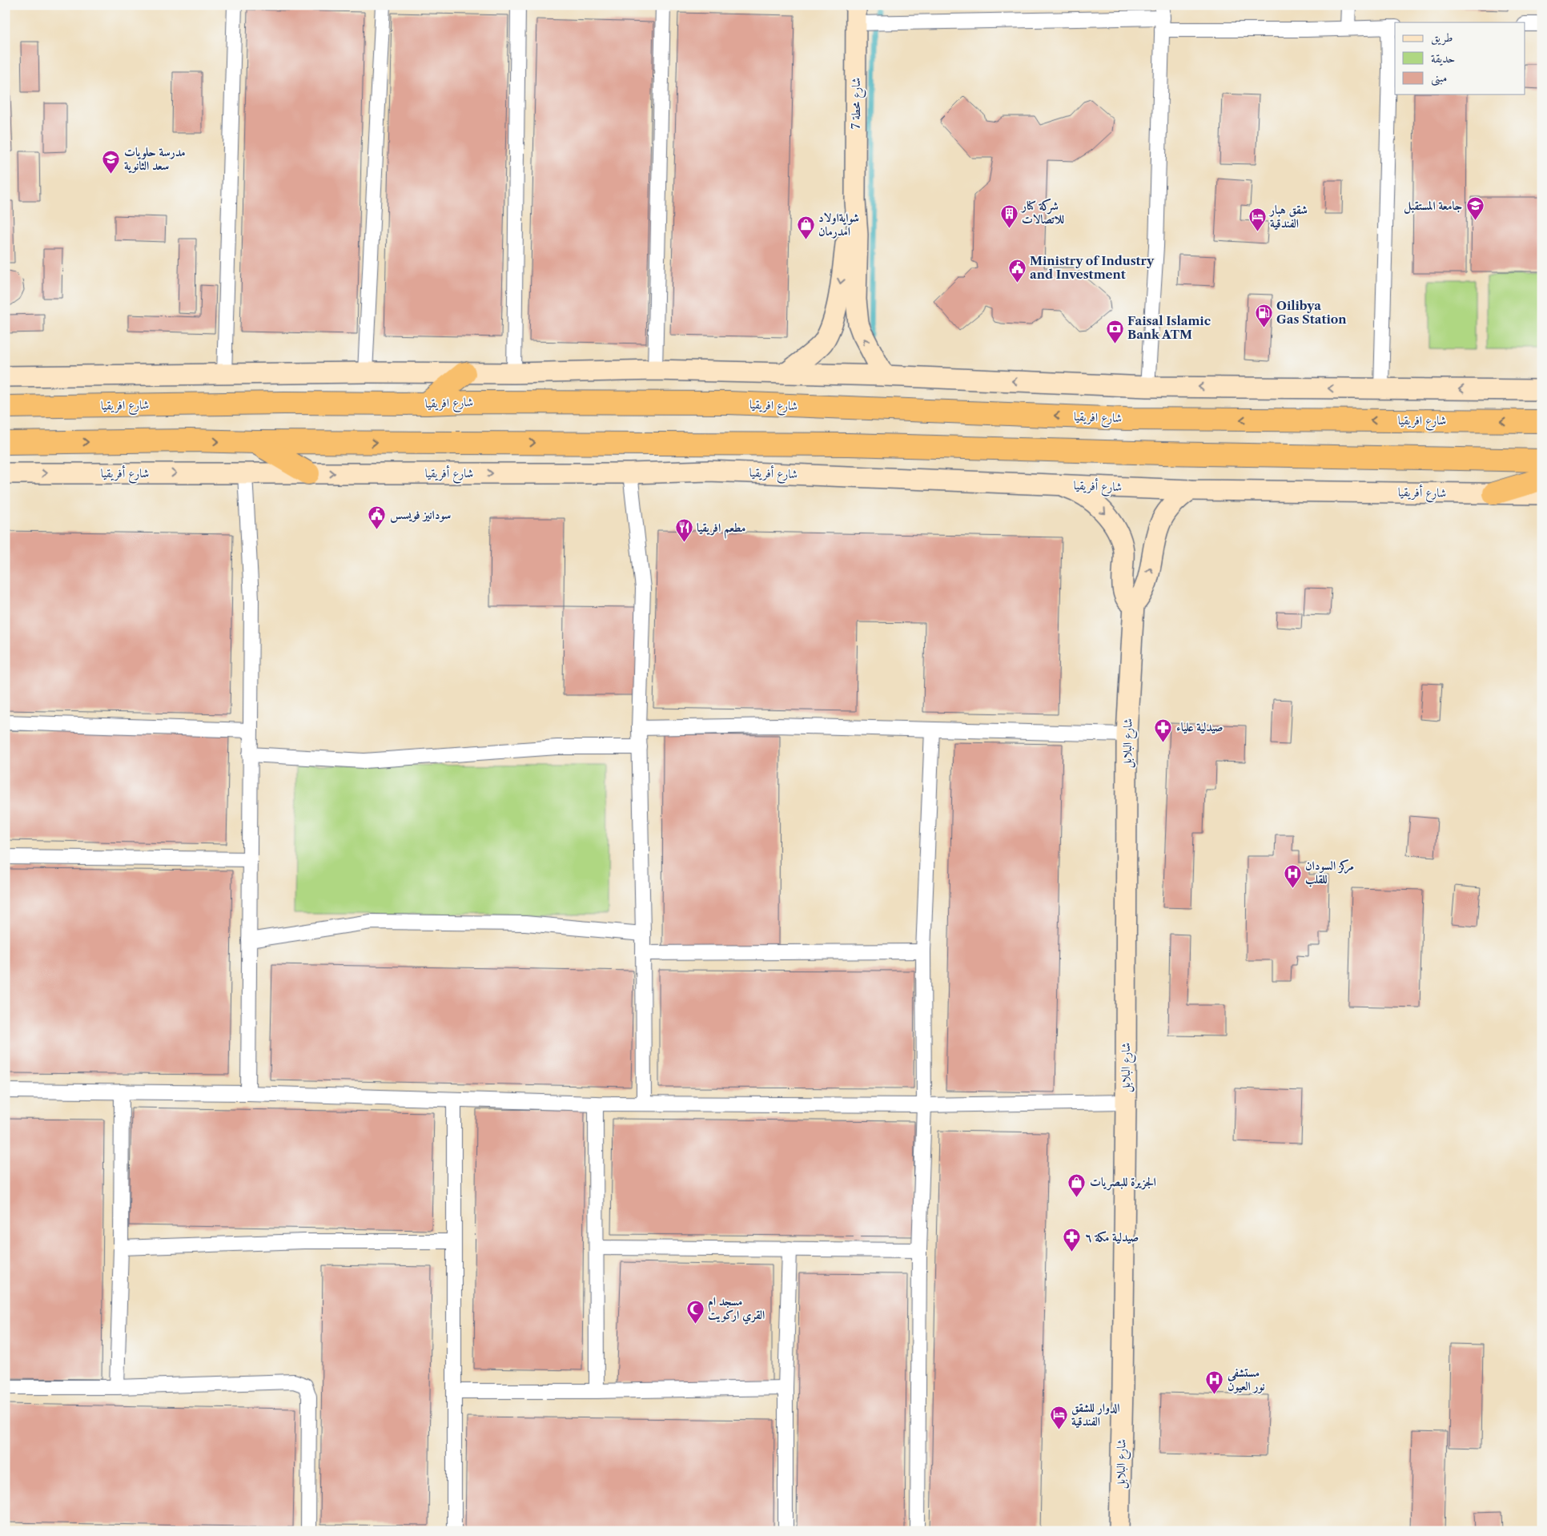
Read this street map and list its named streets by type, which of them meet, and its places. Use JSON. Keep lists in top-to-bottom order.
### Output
{
  "streets": {
    "highway": ["شارع افريقيا"],
    "street": ["شارع محطة 7", "شارع أفريقيا", "شارع البلابل"]
  },
  "places": {
    "school or university": ["مدرسة حلويات سعد الثانوية", "جامعة المستقبل"],
    "building": ["شركة كنار للاتصالات"],
    "hotel": ["شقق هبار الفندقية", "الدوار للشقق الفندقية"],
    "shop": ["شوايةاولاد امدرمان", "الجزيرة للبصريات"],
    "public building": ["Ministry of Industry and Investment", "سودانيز فويسس"],
    "fuel station": ["Oilibya Gas Station"],
    "bank": ["Faisal Islamic Bank ATM"],
    "restaurant": ["مطعم افريقيا"],
    "pharmacy": ["صيدلية علياء", "صيدلية مكة ٦"],
    "hospital": ["مركز السودان للقلب", "مستشفى نور العيون"],
    "mosque": ["مسجد ام القري اركويت"]
  },
  "legend": ["طريق", "حديقة", "مبنى"]
}
